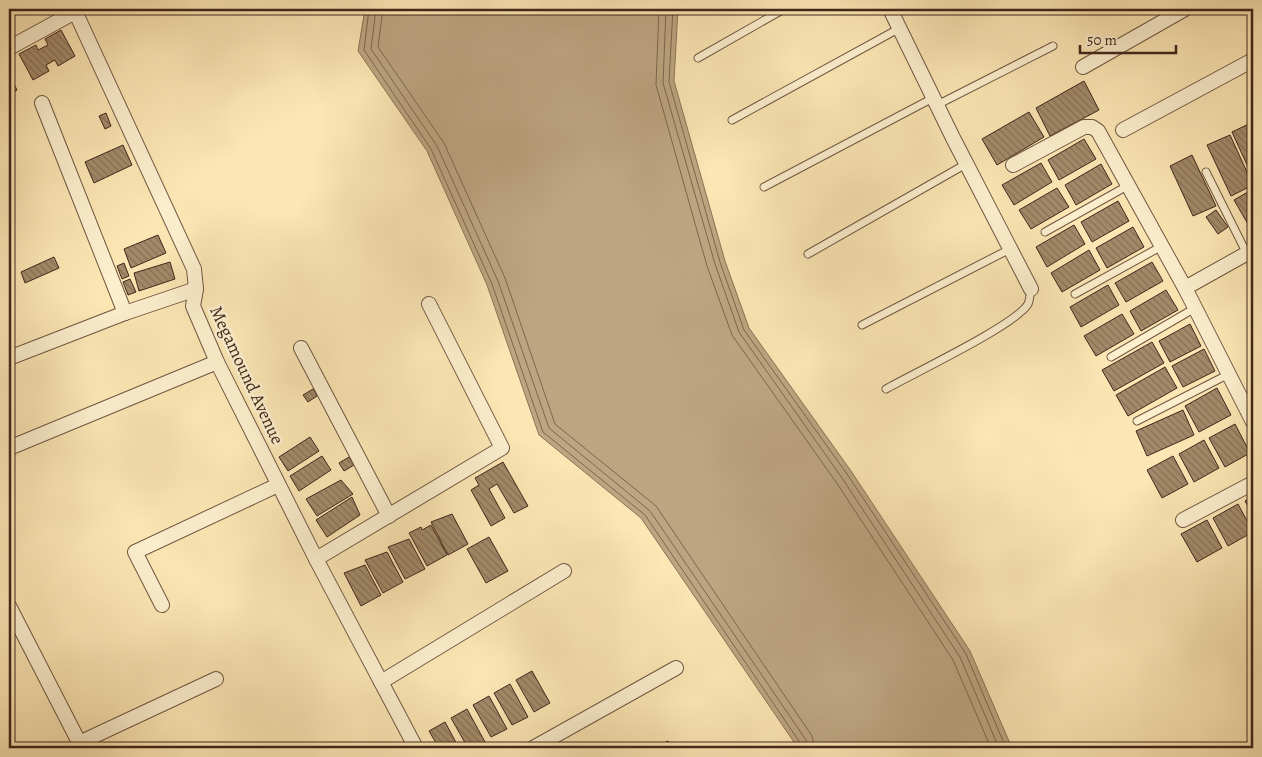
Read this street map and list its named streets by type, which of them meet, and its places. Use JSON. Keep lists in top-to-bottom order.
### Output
{
  "streets": {
    "street": ["Megamound Avenue"]
  },
  "scale_bar": "50 m"
}
